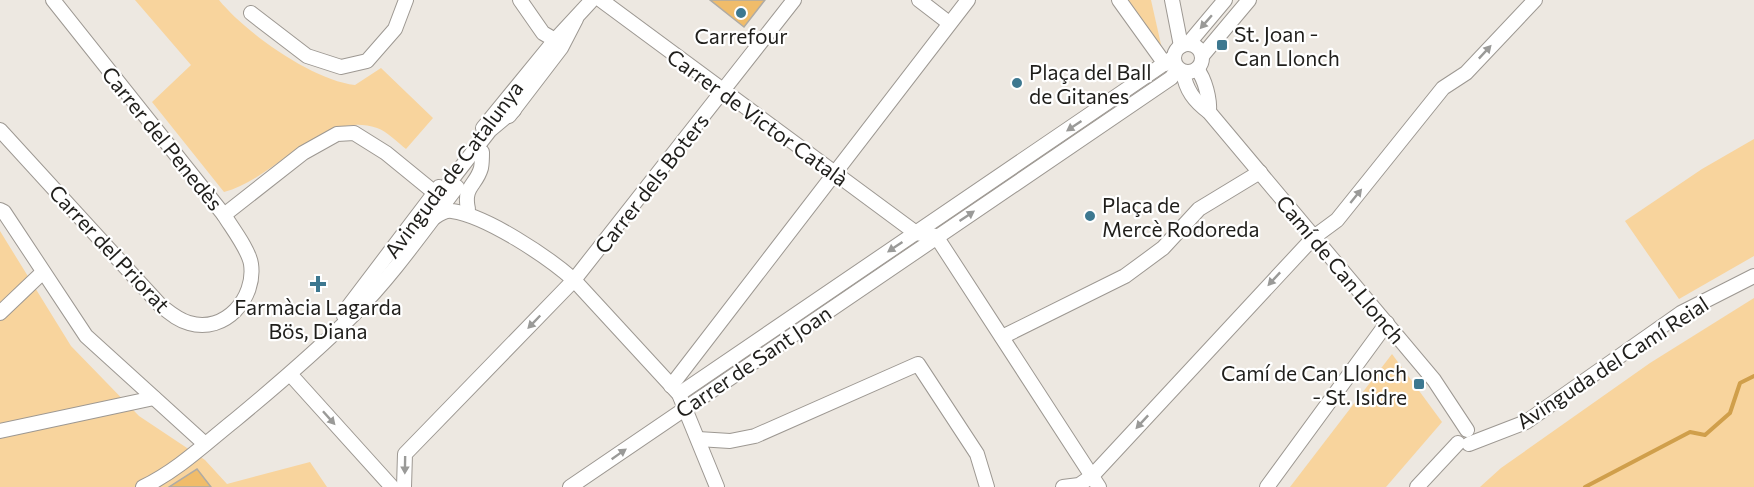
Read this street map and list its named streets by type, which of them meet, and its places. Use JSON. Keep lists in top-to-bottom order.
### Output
{
  "streets": {
    "street": [
      "Carrer de Victor Català",
      "Carrer del Penedès",
      "Avinguda de Catalunya",
      "Carrer dels Boters",
      "Carrer del Priorat",
      "Camí de Can Llonch",
      "Carrer de Sant Joan",
      "Avinguda del Camí Reial"
    ]
  },
  "crossings": [
    ["Carrer de Victor Català", "Carrer dels Boters"],
    ["Carrer de Victor Català", "Carrer de Sant Joan"],
    ["Carrer del Penedès", "Avinguda de Catalunya"],
    ["Carrer del Penedès", "Carrer del Priorat"],
    ["Camí de Can Llonch", "Carrer de Sant Joan"],
    ["Camí de Can Llonch", "Avinguda del Camí Reial"]
  ],
  "one_way": ["Carrer dels Boters"],
  "places": {
    "other": ["Carrefour", "Plaça del Ball de Gitanes", "Plaça de Mercè Rodoreda"],
    "transit": ["St. Joan - Can Llonch", "Camí de Can Llonch - St. Isidre"],
    "health": ["Farmàcia Lagarda Bös, Diana"]
  }
}
